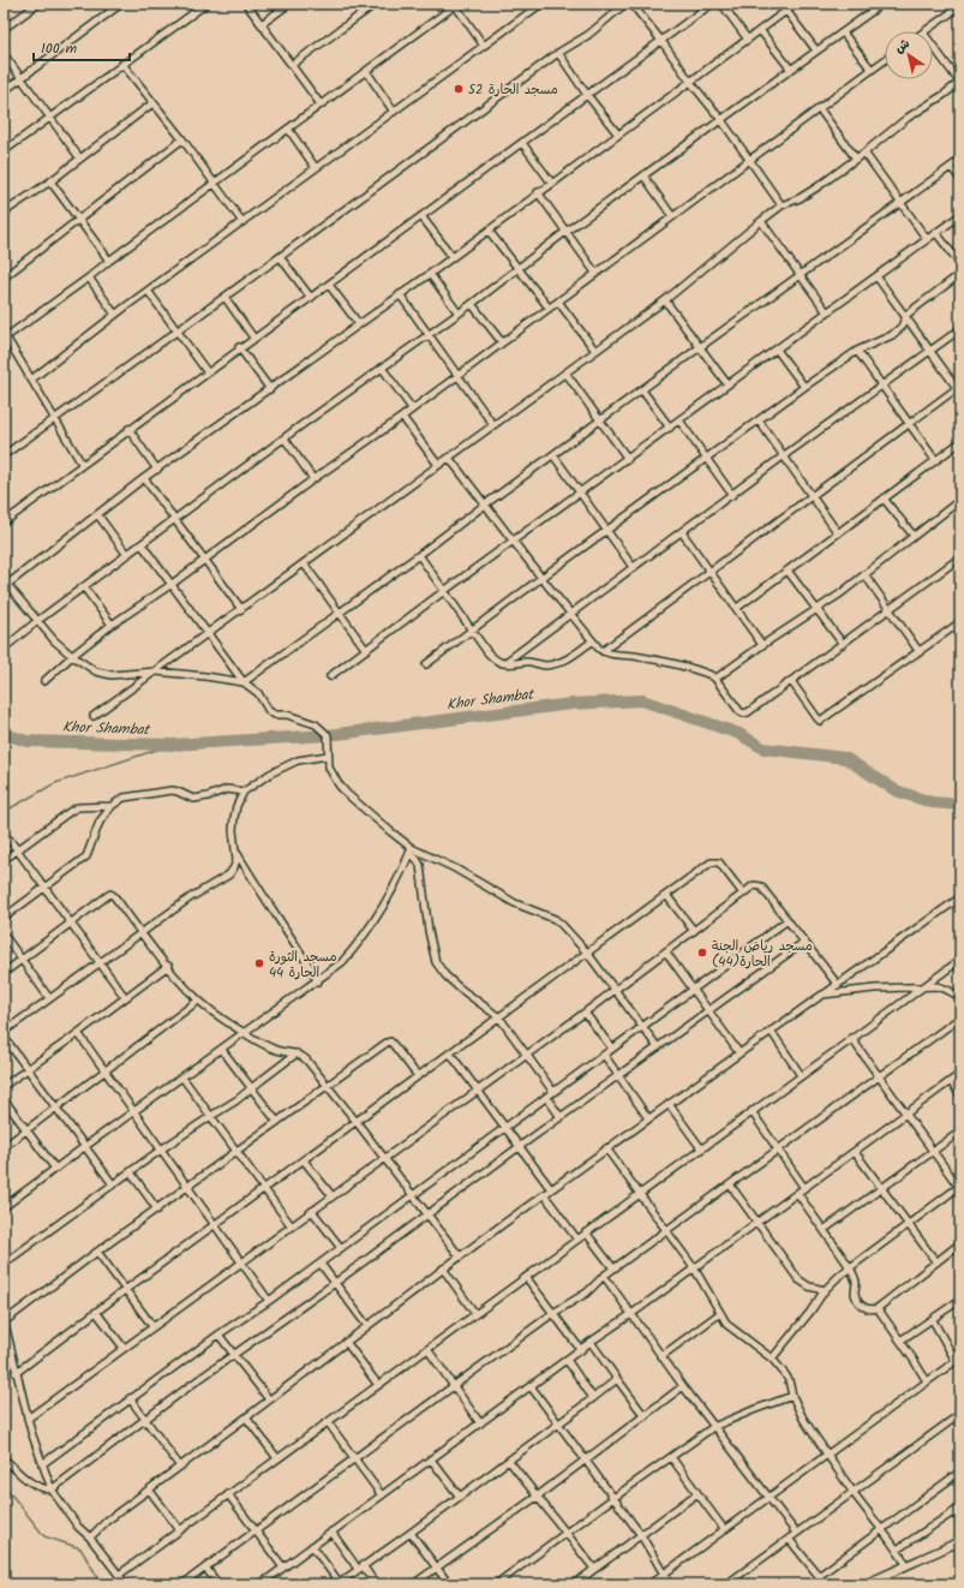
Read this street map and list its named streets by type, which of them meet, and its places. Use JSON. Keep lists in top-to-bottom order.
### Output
{
  "water": ["Khor Shambat"],
  "places": ["مسجد الحارة 52", "مسجد رياض الجنة الحارة(44)", "مسجد الثورة الحارة 44"],
  "scale_bar": "100 m",
  "north": "top left"
}
